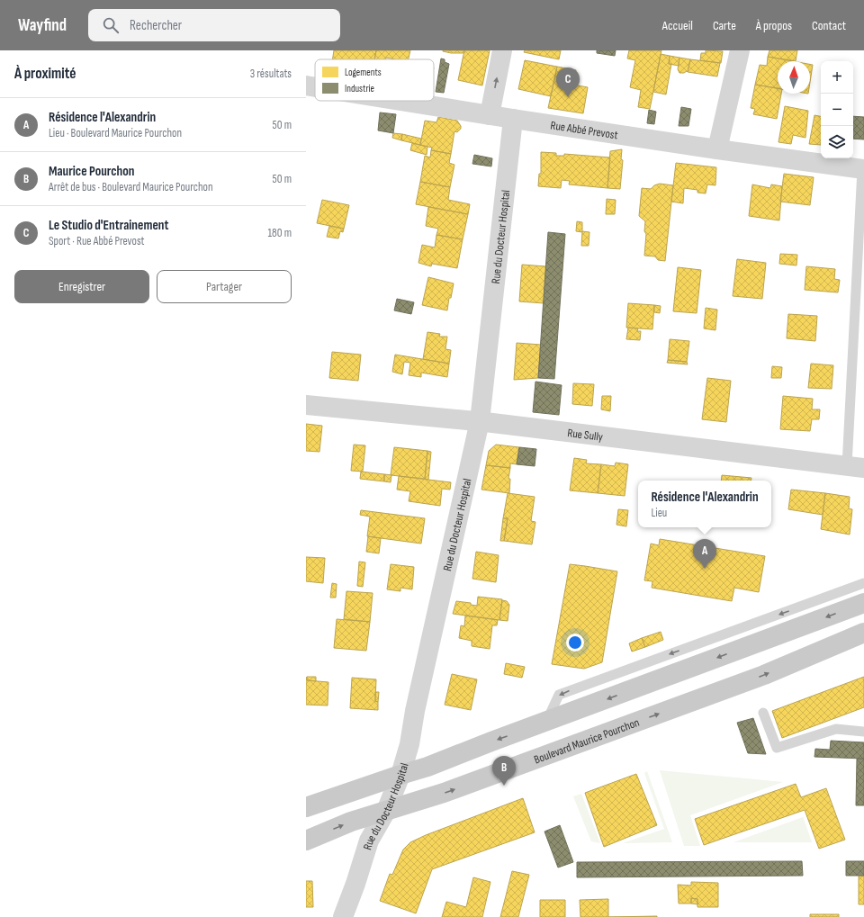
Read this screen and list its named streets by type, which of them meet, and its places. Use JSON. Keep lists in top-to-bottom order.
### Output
{
  "streets": {
    "main road": ["Boulevard Maurice Pourchon"],
    "street": ["Rue Abbé Prevost", "Rue du Docteur Hospital", "Rue Sully"]
  },
  "crossings": [
    ["Rue Abbé Prevost", "Rue du Docteur Hospital"],
    ["Rue du Docteur Hospital", "Rue Sully"],
    ["Rue du Docteur Hospital", "Boulevard Maurice Pourchon"]
  ],
  "legend": ["Logements", "Industrie"],
  "north": "top",
  "page": {
    "header": "Wayfind",
    "search": "Rechercher",
    "nav": [
      "Accueil",
      "Carte",
      "À propos",
      "Contact"
    ],
    "heading": ["À proximité", "3 résultats"],
    "map_buttons": ["+", "−"],
    "pins": ["C", "A", "B"],
    "list": [
      {
        "mark": "A",
        "name": "Résidence l'Alexandrin",
        "note": "Lieu · Boulevard Maurice Pourchon",
        "value": "50 m"
      },
      {
        "mark": "B",
        "name": "Maurice Pourchon",
        "note": "Arrêt de bus · Boulevard Maurice Pourchon",
        "value": "50 m"
      },
      {
        "mark": "C",
        "name": "Le Studio d'Entrainement",
        "note": "Sport · Rue Abbé Prevost",
        "value": "180 m"
      }
    ],
    "buttons": ["Enregistrer", "Partager"],
    "popup": ["Résidence l'Alexandrin", "Lieu"]
  }
}
